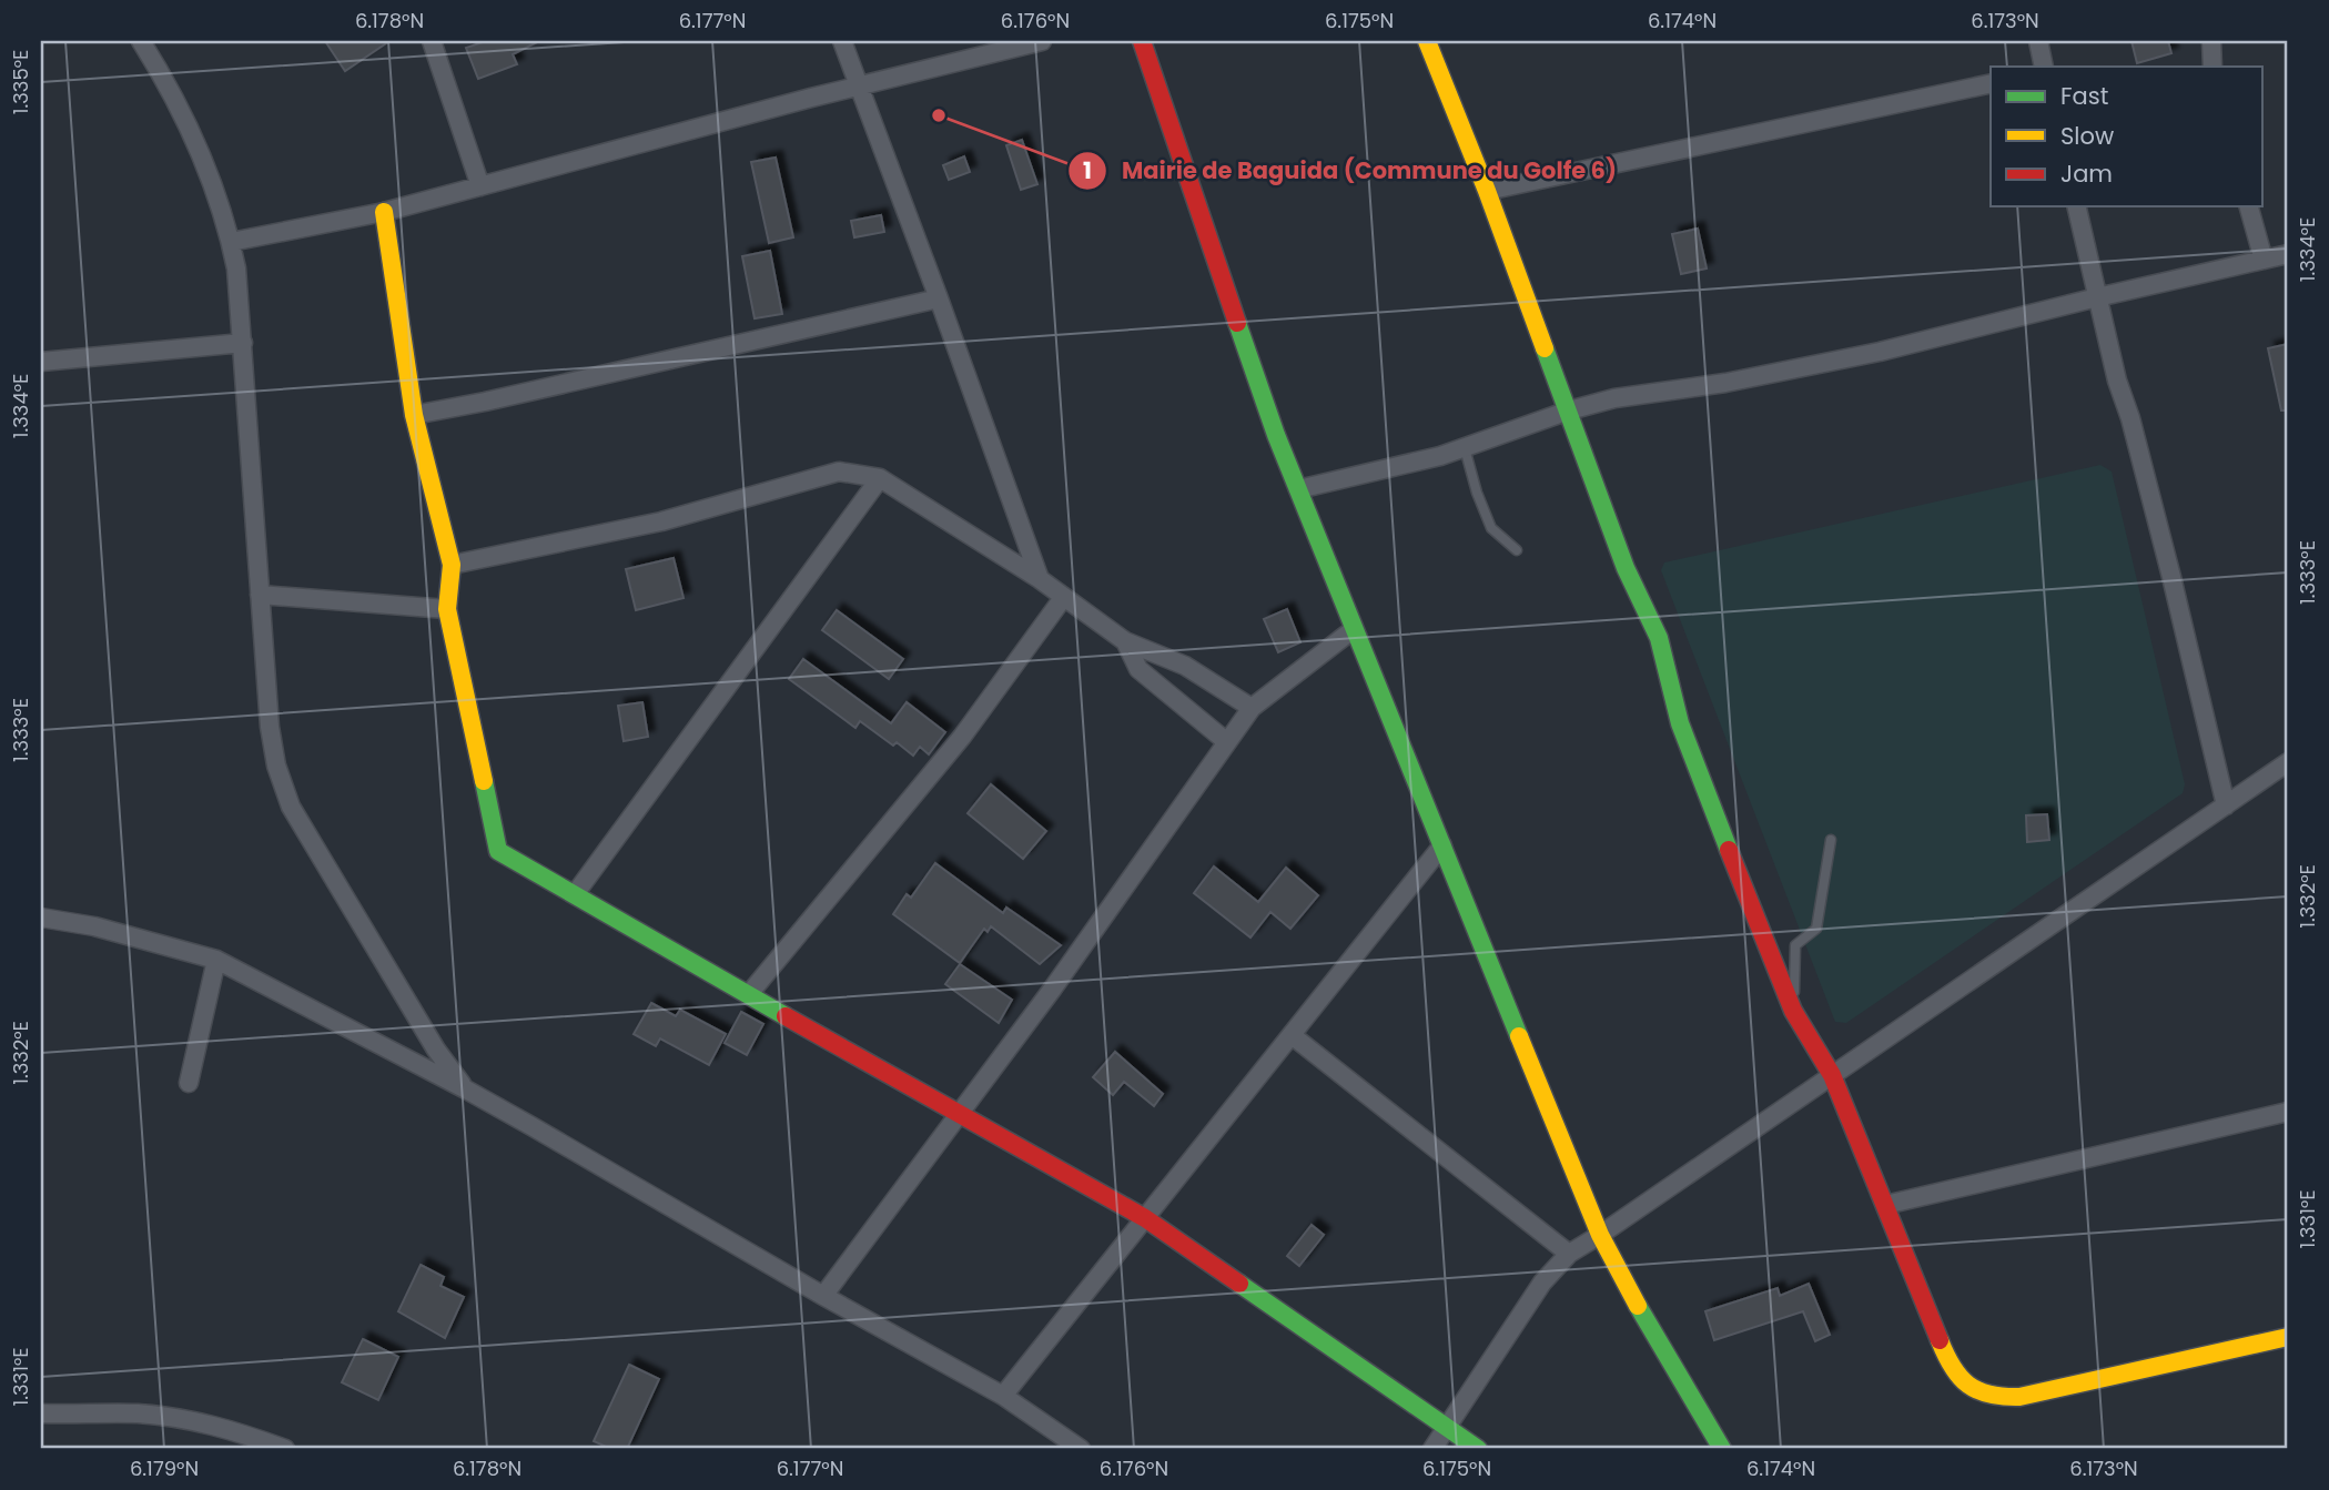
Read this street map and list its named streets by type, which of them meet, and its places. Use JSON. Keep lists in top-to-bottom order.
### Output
{
  "places": ["Mairie de Baguida (Commune du Golfe 6)"],
  "legend": ["Fast", "Slow", "Jam"],
  "coordinates": [
    "6.178°N",
    "6.177°N",
    "6.176°N",
    "6.175°N",
    "6.174°N",
    "6.173°N",
    "1.335°E",
    "1.334°E",
    "1.333°E",
    "1.332°E",
    "1.331°E",
    "6.179°N"
  ]
}
